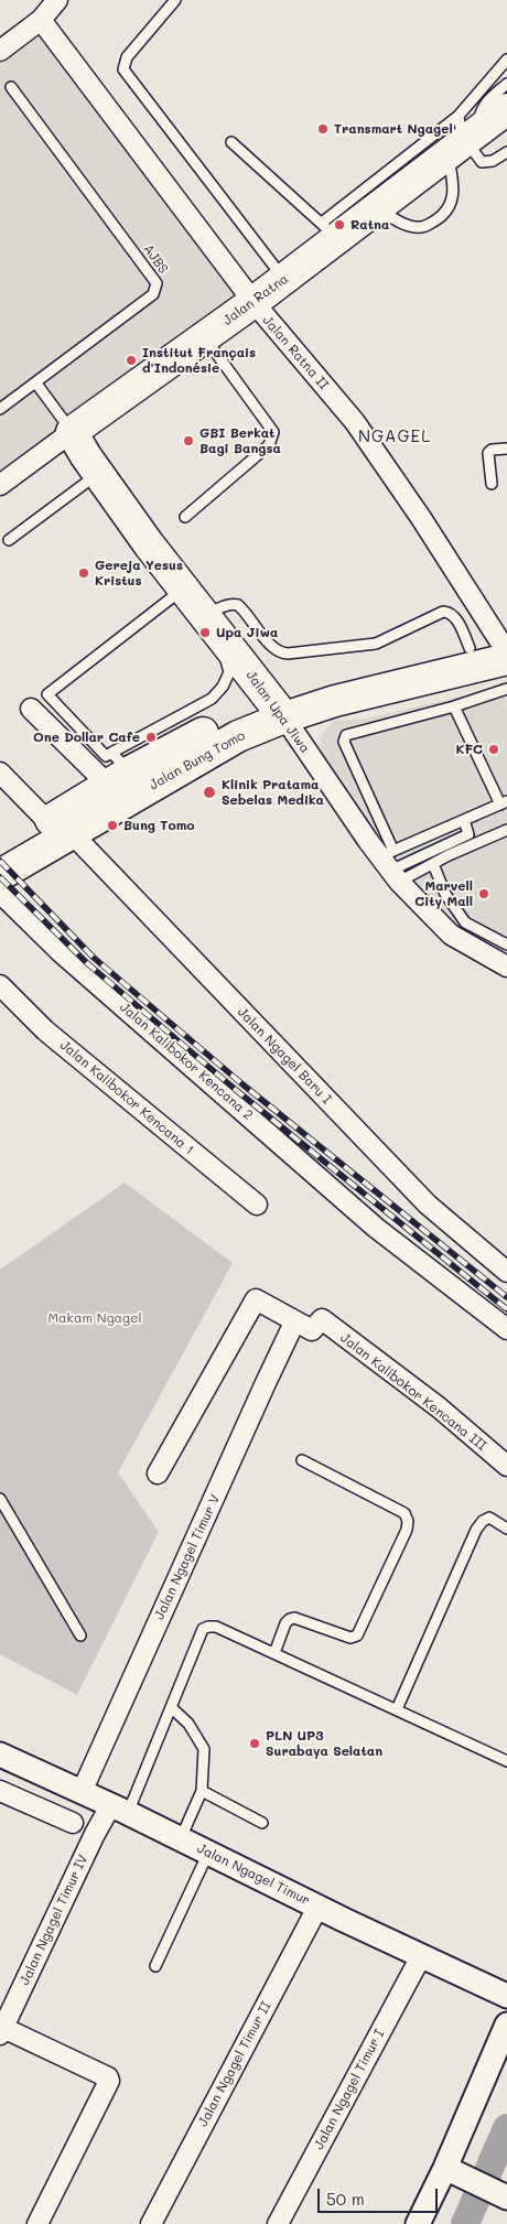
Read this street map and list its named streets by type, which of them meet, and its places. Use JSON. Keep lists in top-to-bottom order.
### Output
{
  "streets": {
    "main road": ["Jalan Ratna", "Jalan Upa Jiwa", "Jalan Bung Tomo"],
    "street": [
      "Jalan Ratna II",
      "Jalan Ngagel Baru I",
      "Jalan Kalibokor Kencana 2",
      "Jalan Kalibokor Kencana 1",
      "Jalan Kalibokor Kencana III",
      "Jalan Ngagel Timur V",
      "Jalan Ngagel Timur",
      "Jalan Ngagel Timur IV",
      "Jalan Ngagel Timur II",
      "Jalan Ngagel Timur I"
    ],
    "lane": ["AJBS"]
  },
  "crossings": [
    ["Jalan Ratna", "Jalan Ratna II"],
    ["Jalan Ratna", "Jalan Upa Jiwa"],
    ["Jalan Ratna II", "Jalan Bung Tomo"],
    ["Jalan Upa Jiwa", "Jalan Bung Tomo"],
    ["Jalan Bung Tomo", "Jalan Ngagel Baru I"],
    ["Jalan Kalibokor Kencana III", "Jalan Ngagel Timur V"],
    ["Jalan Ngagel Timur V", "Jalan Ngagel Timur"],
    ["Jalan Ngagel Timur", "Jalan Ngagel Timur IV"],
    ["Jalan Ngagel Timur", "Jalan Ngagel Timur II"],
    ["Jalan Ngagel Timur", "Jalan Ngagel Timur I"]
  ],
  "districts": ["NGAGEL"],
  "parks": ["Makam Ngagel"],
  "places": [
    "Transmart Ngagel",
    "Ratna",
    "Institut Français d'Indonésie",
    "GBI Berkat Bagi Bangsa",
    "Gereja Yesus Kristus",
    "Upa Jiwa",
    "One Dollar Cafe",
    "KFC",
    "Klinik Pratama Sebelas Medika",
    "Bung Tomo",
    "Marvell City Mall",
    "PLN UP3 Surabaya Selatan"
  ],
  "scale_bar": "50 m"
}
